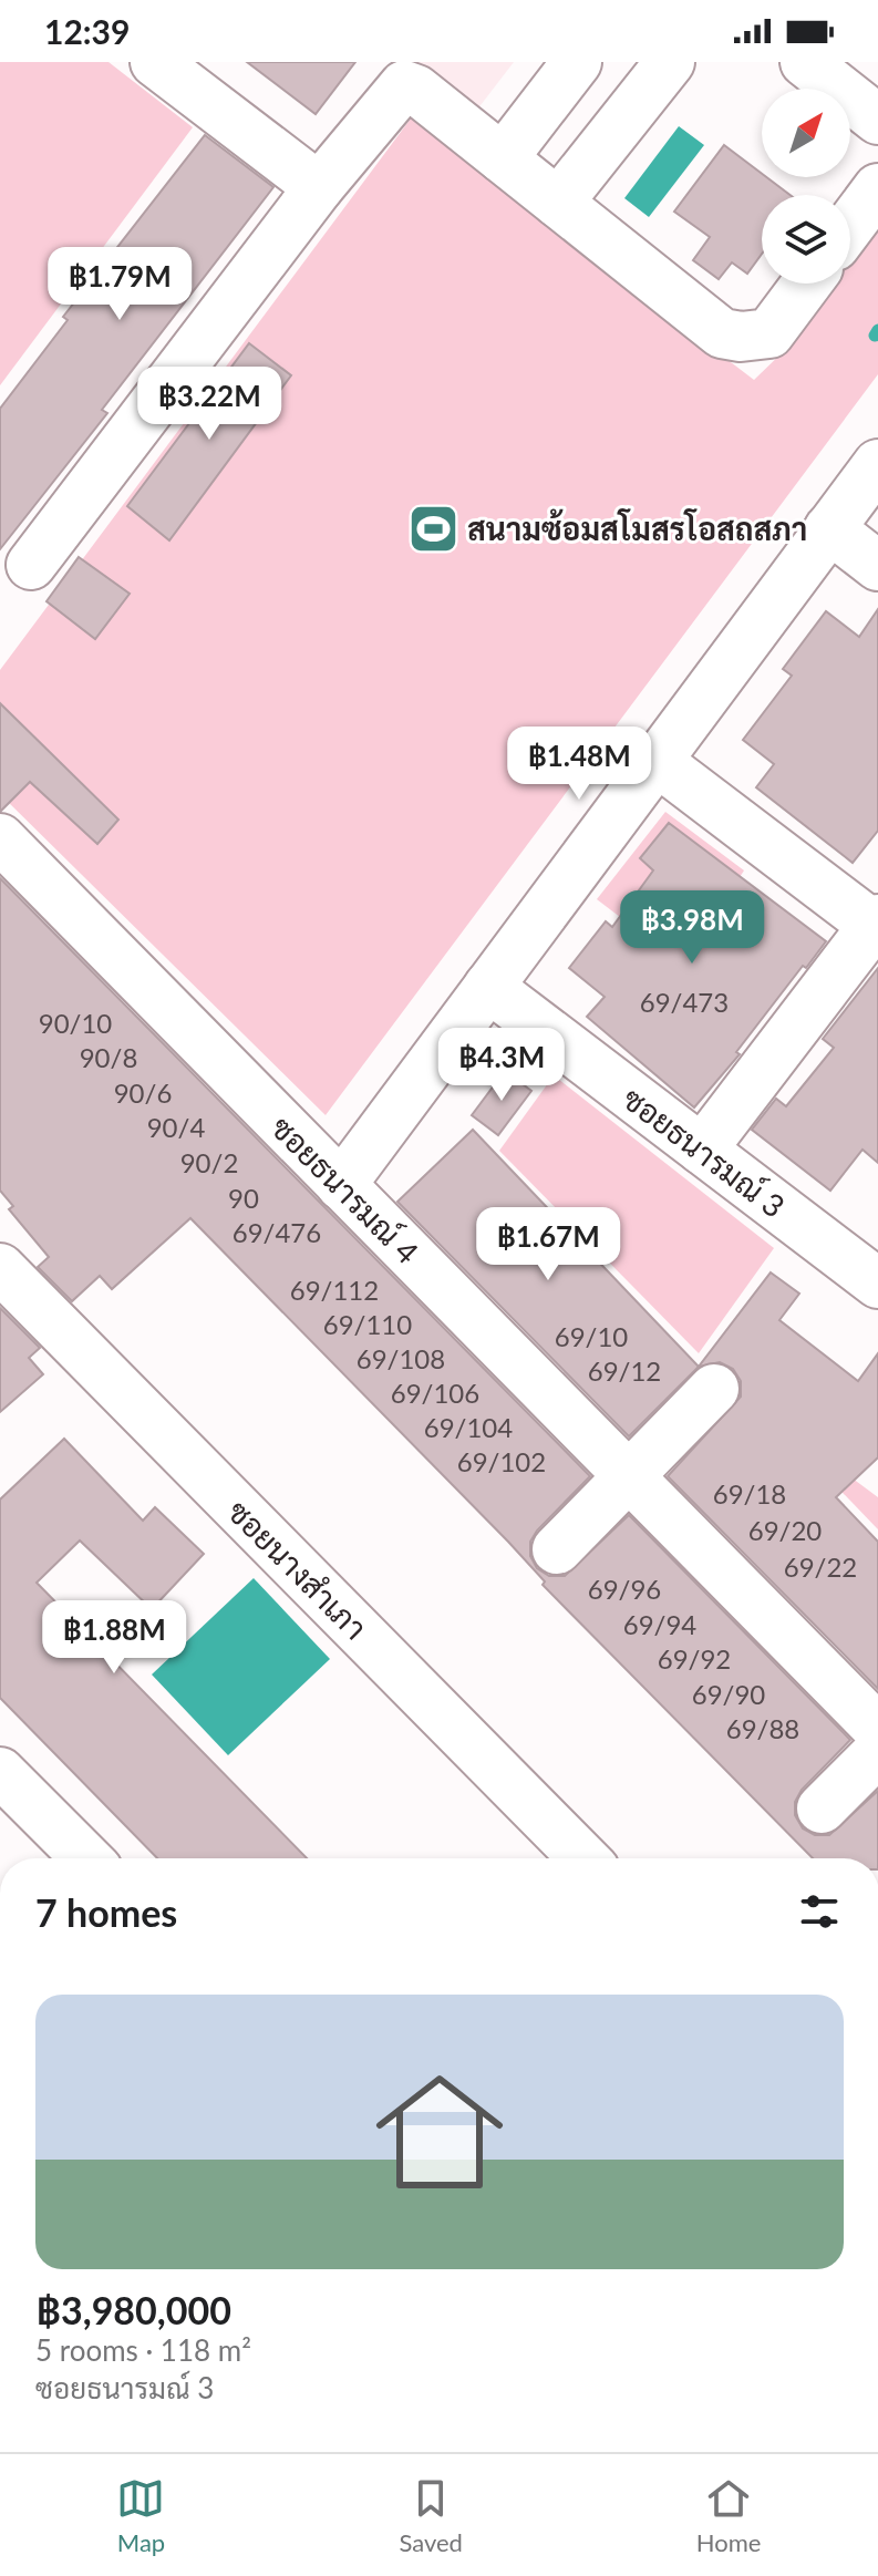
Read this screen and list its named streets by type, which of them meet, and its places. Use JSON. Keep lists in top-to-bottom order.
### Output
{
  "streets": {
    "street": ["ซอยธนารมณ์ 3", "ซอยธนารมณ์ 4", "ซอยนางสำเภา"]
  },
  "places": {
    "sports": ["สนามซ้อมสโมสรโอสถสภา"]
  },
  "house_numbers": [
    "69/473",
    "90/10",
    "90/8",
    "90/6",
    "90/4",
    "90/2",
    "90",
    "69/476",
    "69/112",
    "69/110",
    "69/10",
    "69/108",
    "69/12",
    "69/106",
    "69/104",
    "69/102",
    "69/18",
    "69/20",
    "69/22",
    "69/96",
    "69/94",
    "69/92",
    "69/90",
    "69/88"
  ],
  "north": "top right",
  "page": {
    "status": "12:39",
    "price": [
      "฿1.79M",
      "฿3.22M",
      "฿1.48M",
      "฿3.98M",
      "฿4.3M",
      "฿1.67M",
      "฿1.88M"
    ],
    "heading": "7 homes",
    "list": [
      {
        "name": "฿3,980,000",
        "note": "5 rooms · 118 m² · ซอยธนารมณ์ 3"
      }
    ],
    "tabs": ["Map", "Saved", "Home"]
  }
}
